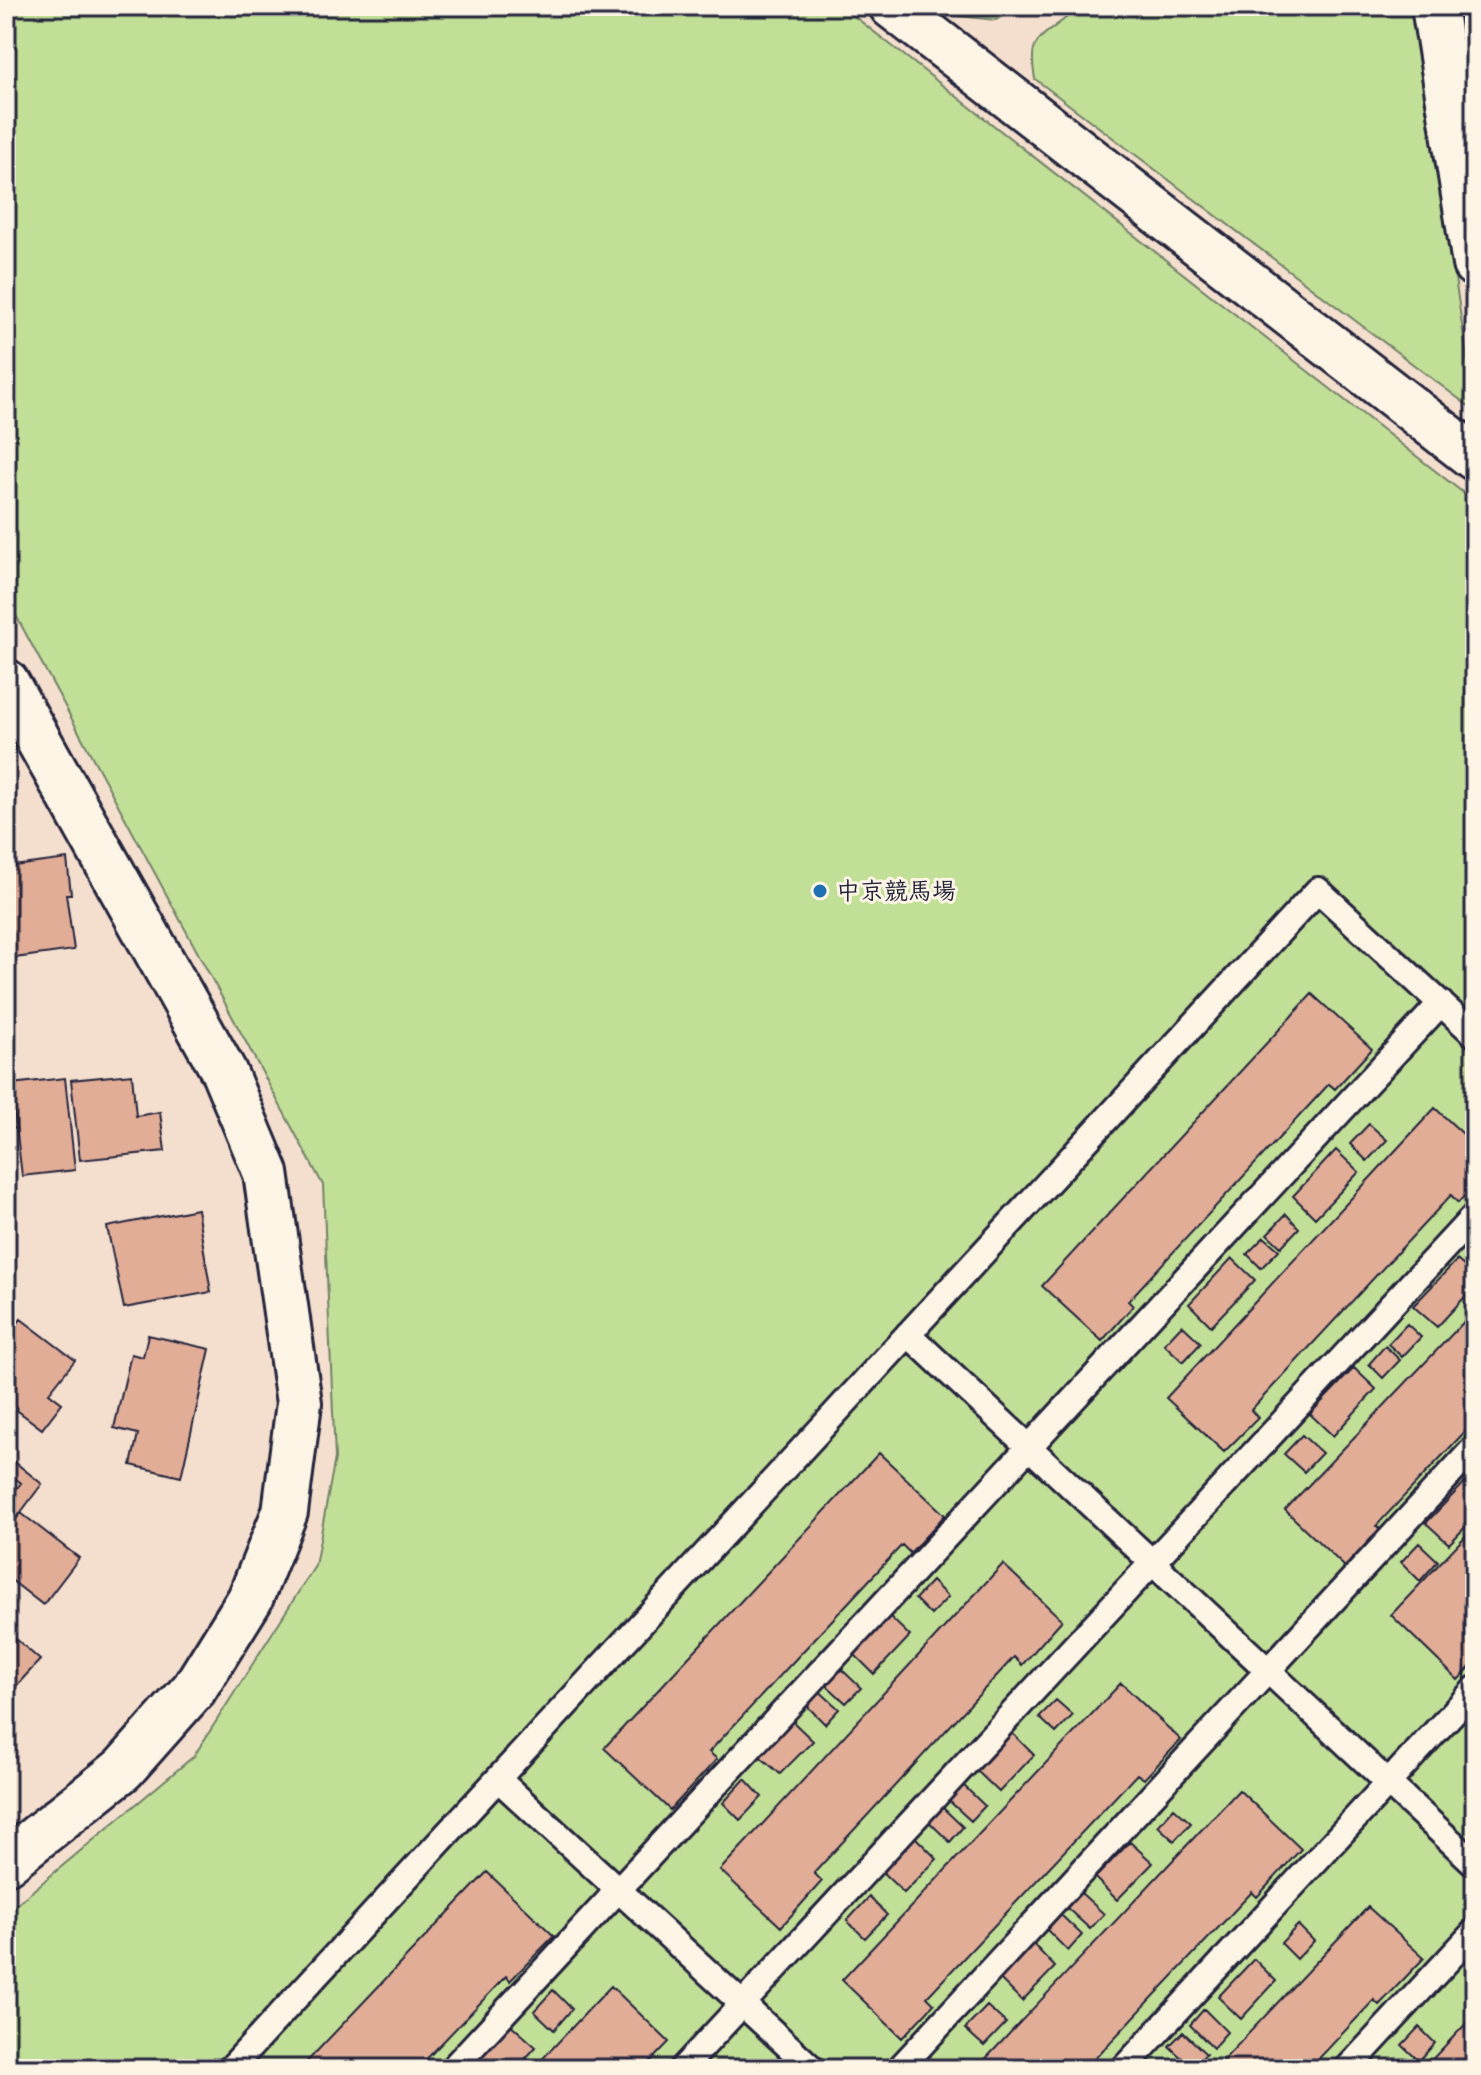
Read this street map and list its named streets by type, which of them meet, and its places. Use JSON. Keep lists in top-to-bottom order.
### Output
{
  "places": ["中京競馬場"]
}
